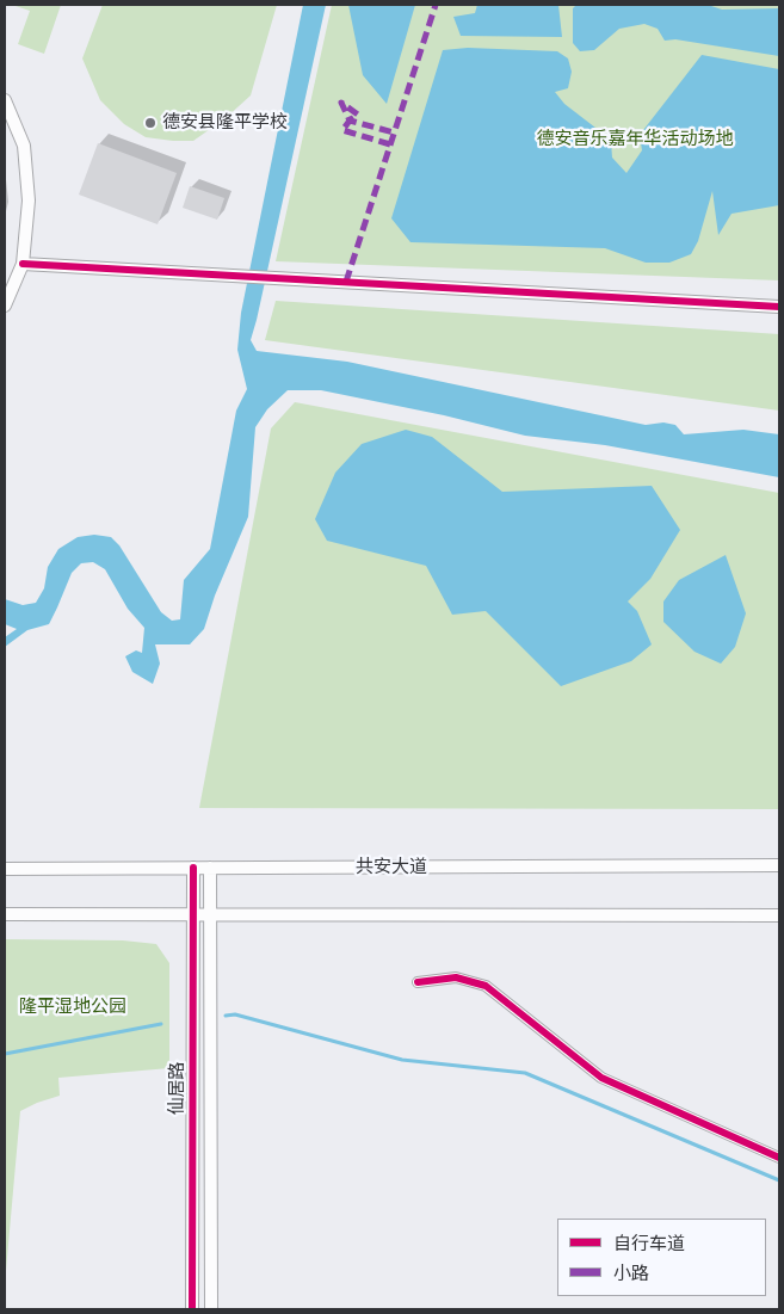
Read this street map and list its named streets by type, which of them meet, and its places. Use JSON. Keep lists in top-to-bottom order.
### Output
{
  "streets": {
    "street": ["共安大道", "仙居路"]
  },
  "crossings": [
    ["共安大道", "仙居路"]
  ],
  "parks": ["德安音乐嘉年华活动场地", "隆平湿地公园"],
  "places": ["德安县隆平学校"],
  "legend": ["自行车道", "小路"]
}
